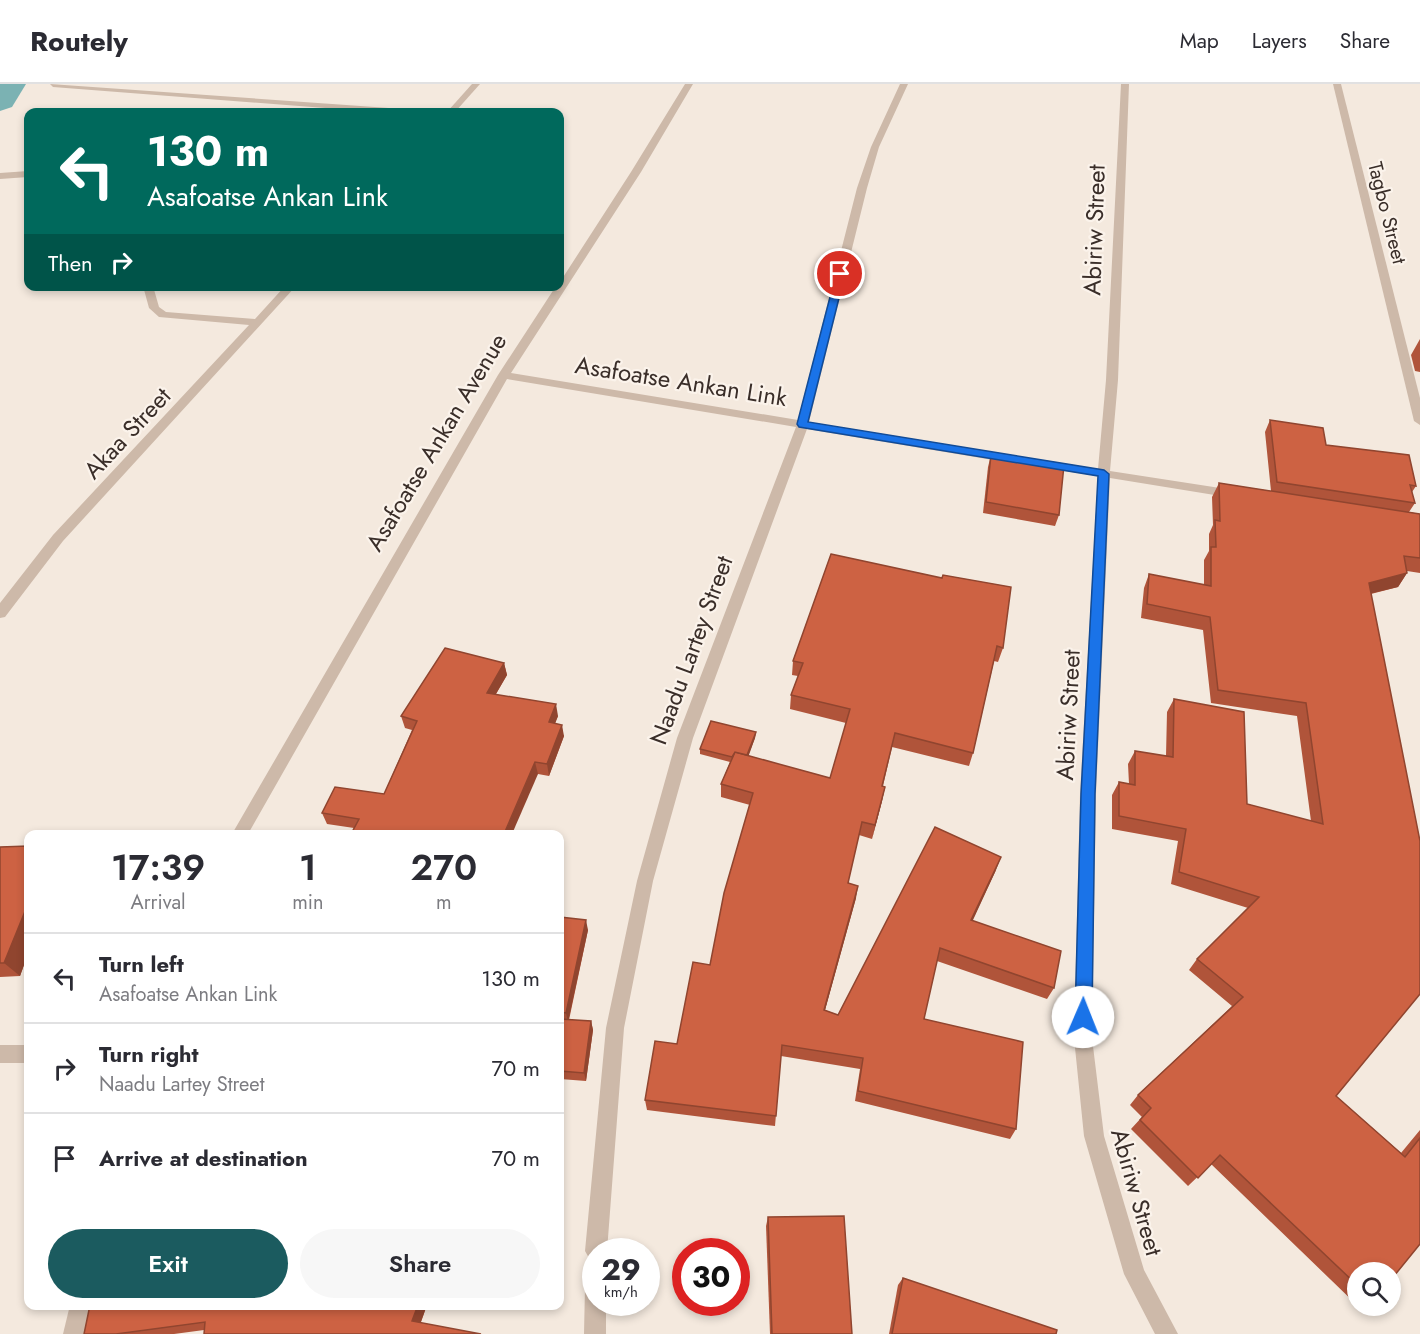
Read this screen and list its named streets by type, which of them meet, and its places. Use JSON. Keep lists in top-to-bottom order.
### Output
{
  "streets": {
    "street": [
      "Tagbo Street",
      "Abiriw Street",
      "Asafoatse Ankan Link",
      "Akaa Street",
      "Asafoatse Ankan Avenue",
      "Naadu Lartey Street"
    ]
  },
  "crossings": [
    ["Abiriw Street", "Asafoatse Ankan Link"],
    ["Asafoatse Ankan Link", "Asafoatse Ankan Avenue"],
    ["Asafoatse Ankan Link", "Naadu Lartey Street"]
  ],
  "page": {
    "header": "Routely",
    "nav": ["Map", "Layers", "Share"],
    "turn": ["130 m", "Asafoatse Ankan Link"],
    "then": "Then",
    "eta": [
      "17:39",
      "Arrival",
      "1",
      "min",
      "270",
      "m"
    ],
    "list": [
      {
        "name": "Turn left",
        "note": "Asafoatse Ankan Link",
        "value": "130 m"
      },
      {
        "name": "Turn right",
        "note": "Naadu Lartey Street",
        "value": "70 m"
      },
      {
        "name": "Arrive at destination",
        "value": "70 m"
      }
    ],
    "buttons": ["Exit", "Share"],
    "speed": "29 km/h",
    "limit": "30"
  }
}
